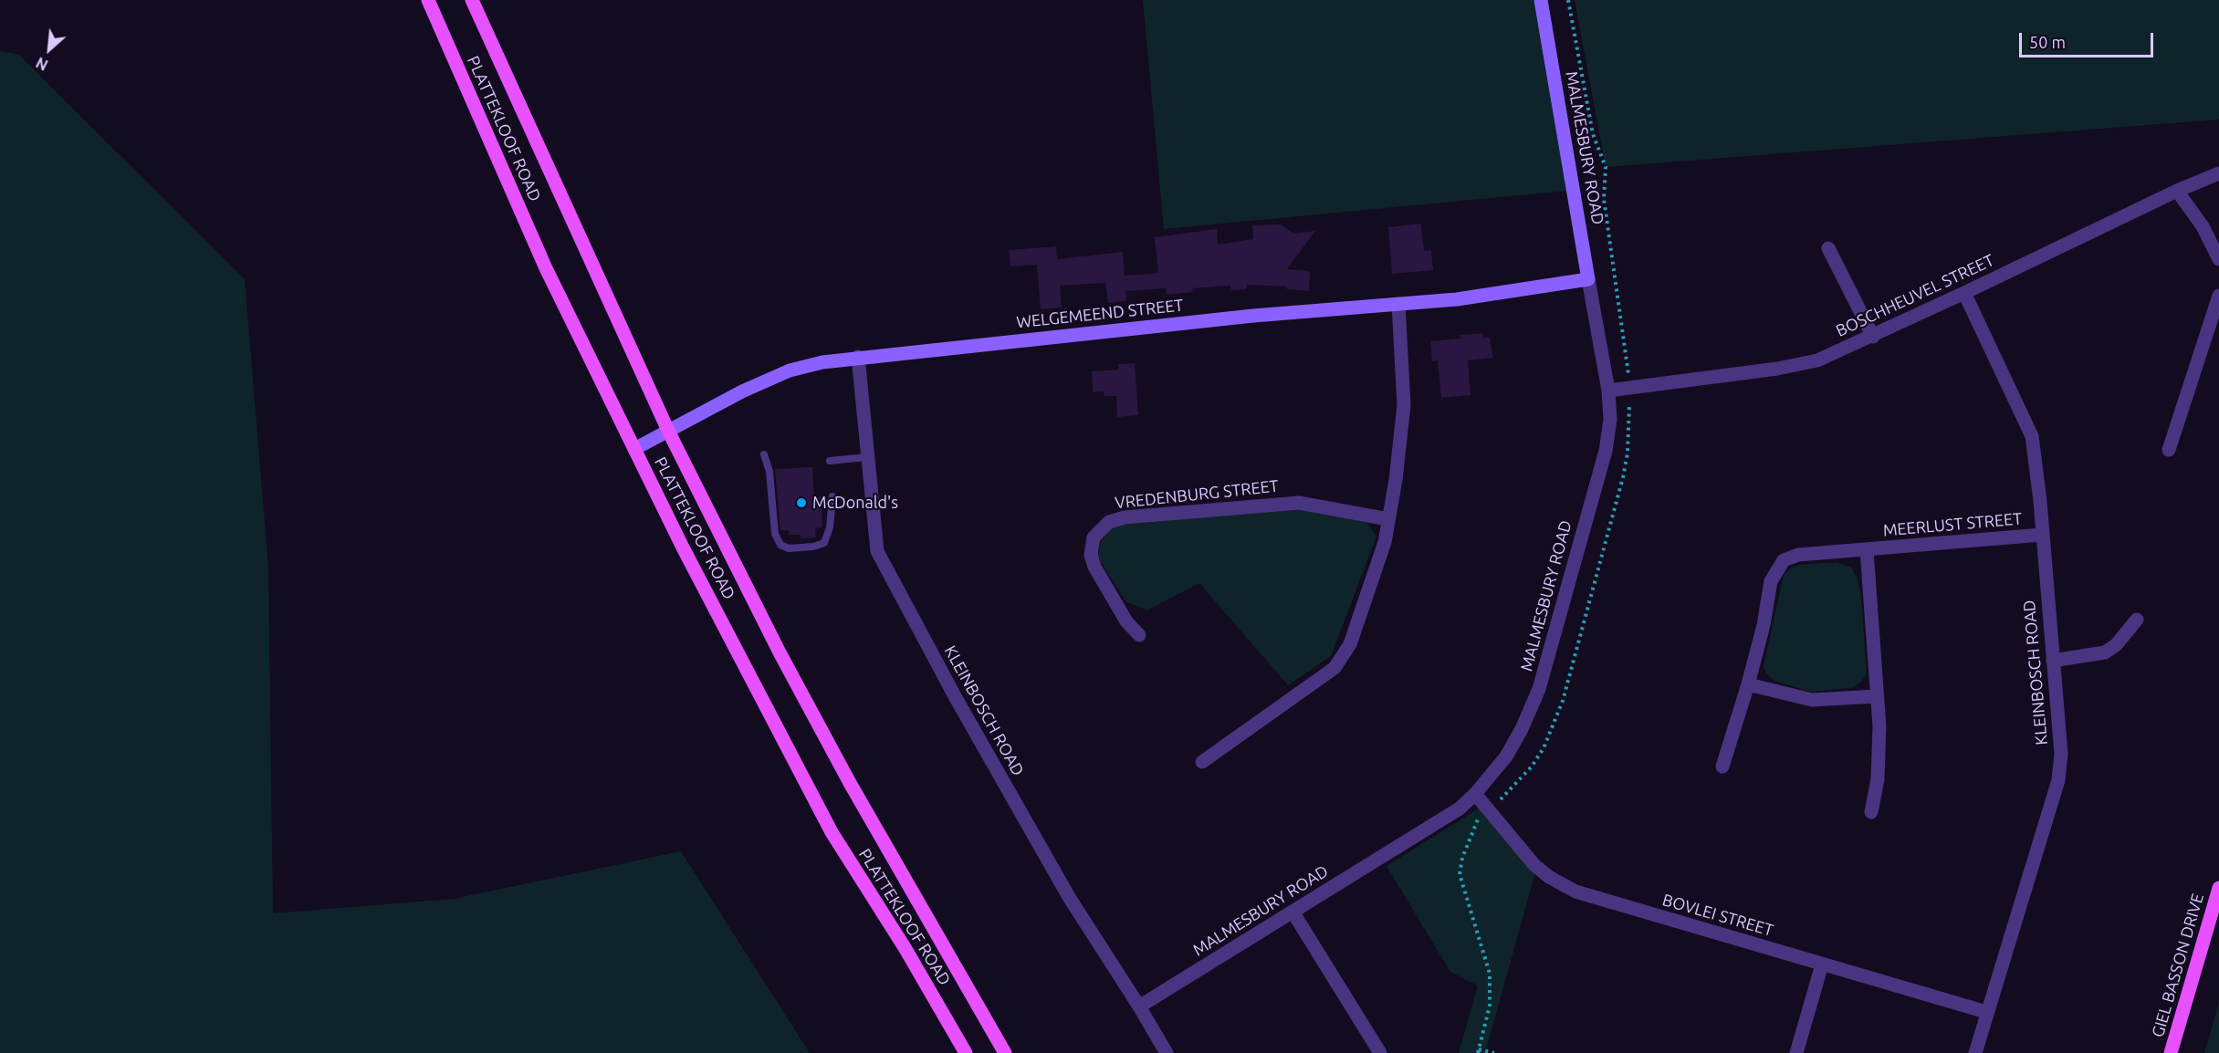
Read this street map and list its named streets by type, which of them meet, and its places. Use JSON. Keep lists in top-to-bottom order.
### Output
{
  "streets": {
    "main road": ["PLATTEKLOOF ROAD", "GIEL BASSON DRIVE"],
    "street": [
      "MALMESBURY ROAD",
      "BOSCHHEUVEL STREET",
      "WELGEMEEND STREET",
      "VREDENBURG STREET",
      "MEERLUST STREET",
      "KLEINBOSCH ROAD",
      "BOVLEI STREET"
    ]
  },
  "crossings": [
    ["PLATTEKLOOF ROAD", "WELGEMEEND STREET"],
    ["MALMESBURY ROAD", "BOSCHHEUVEL STREET"],
    ["MALMESBURY ROAD", "WELGEMEEND STREET"],
    ["MALMESBURY ROAD", "KLEINBOSCH ROAD"],
    ["MALMESBURY ROAD", "BOVLEI STREET"],
    ["BOSCHHEUVEL STREET", "KLEINBOSCH ROAD"],
    ["WELGEMEEND STREET", "KLEINBOSCH ROAD"],
    ["MEERLUST STREET", "KLEINBOSCH ROAD"],
    ["KLEINBOSCH ROAD", "BOVLEI STREET"]
  ],
  "places": ["McDonald's"],
  "scale_bar": "50 m",
  "north": "bottom left"
}
